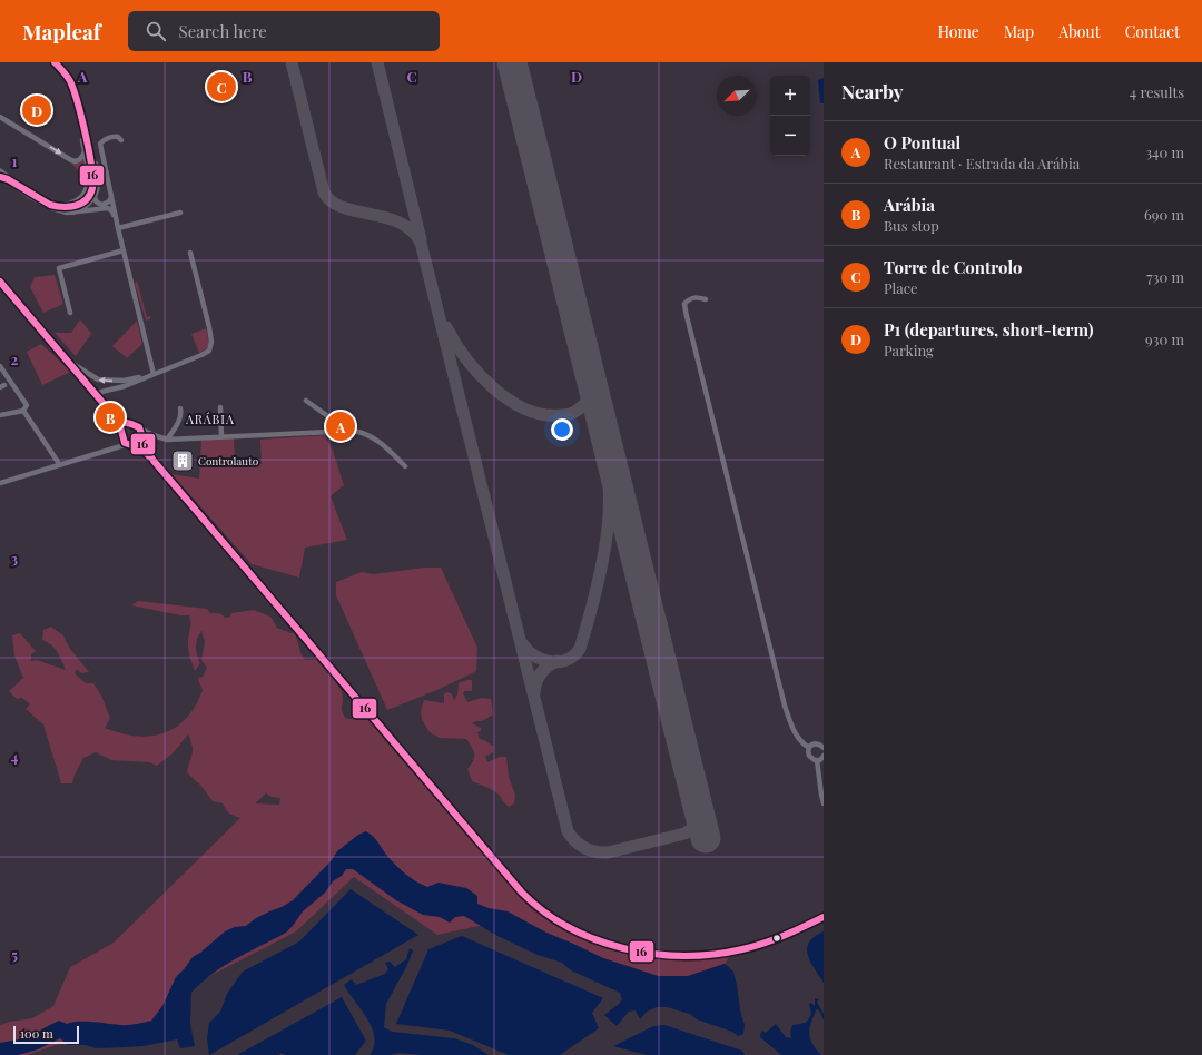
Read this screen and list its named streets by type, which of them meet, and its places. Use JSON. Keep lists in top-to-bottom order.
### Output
{
  "districts": ["ARÁBIA"],
  "places": {
    "building": ["Controlauto"]
  },
  "lines": ["transit line 16"],
  "scale_bar": "100 m",
  "north": "bottom left",
  "page": {
    "header": "Mapleaf",
    "search": "Search here",
    "nav": [
      "Home",
      "Map",
      "About",
      "Contact"
    ],
    "heading": ["Nearby", "4 results"],
    "pins": [
      "C",
      "D",
      "B",
      "A"
    ],
    "map_buttons": ["+", "−"],
    "list": [
      {
        "mark": "A",
        "name": "O Pontual",
        "note": "Restaurant · Estrada da Arábia",
        "value": "340 m"
      },
      {
        "mark": "B",
        "name": "Arábia",
        "note": "Bus stop",
        "value": "690 m"
      },
      {
        "mark": "C",
        "name": "Torre de Controlo",
        "note": "Place",
        "value": "730 m"
      },
      {
        "mark": "D",
        "name": "P1 (departures, short-term)",
        "note": "Parking",
        "value": "930 m"
      }
    ],
    "scale": "100 m"
  },
  "grid": {
    "columns": [
      "A",
      "B",
      "C",
      "D"
    ],
    "rows": [
      "1",
      "2",
      "3",
      "4",
      "5"
    ]
  }
}
